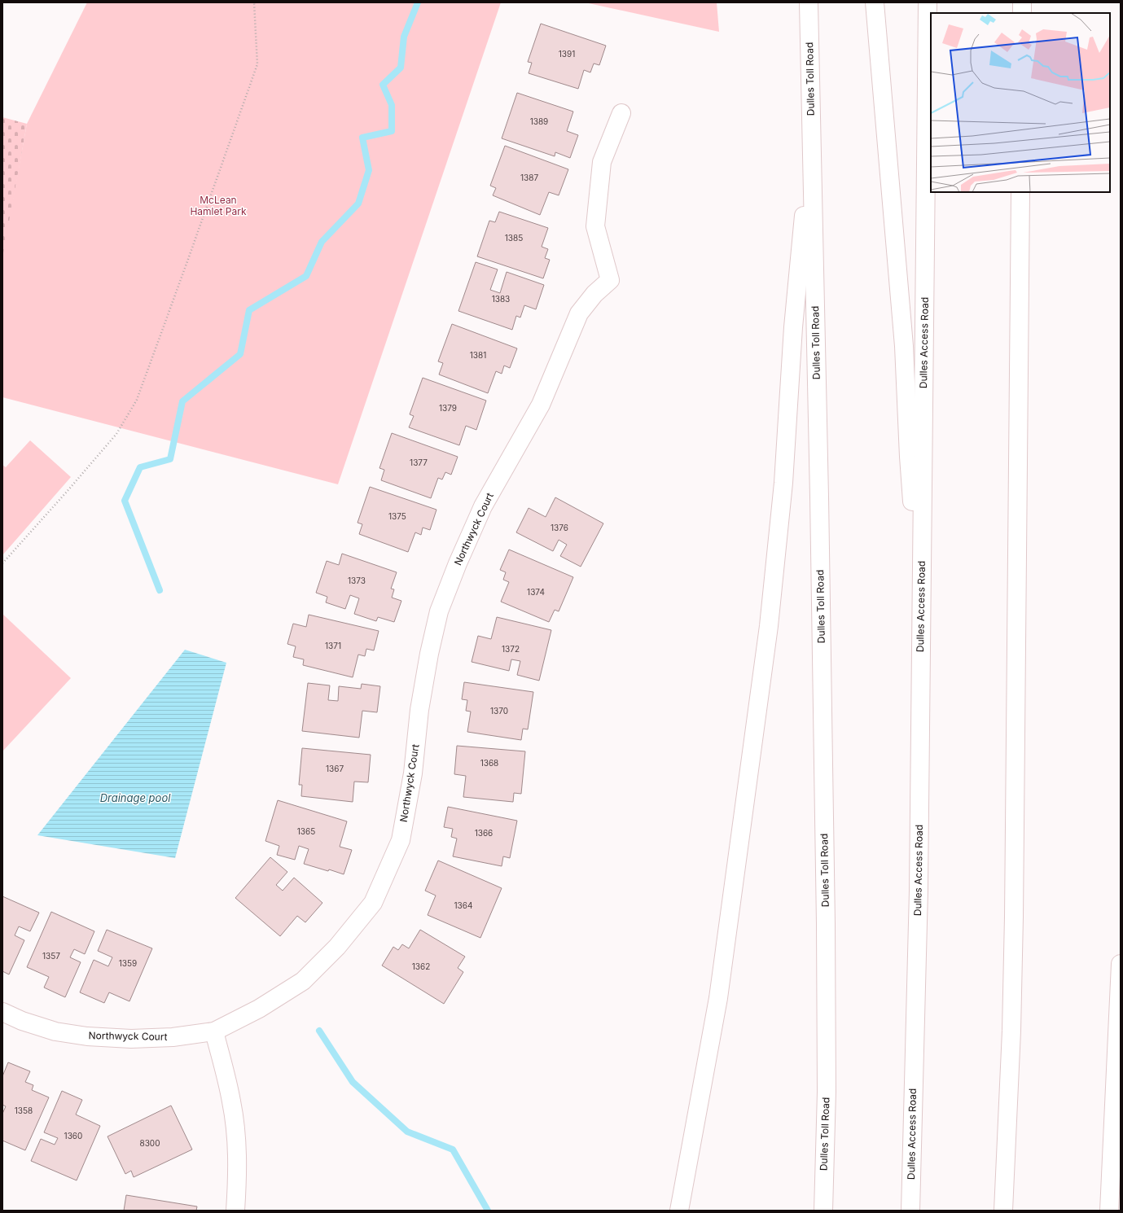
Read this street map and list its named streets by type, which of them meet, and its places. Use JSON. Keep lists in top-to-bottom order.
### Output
{
  "streets": {
    "main road": ["Dulles Toll Road", "Dulles Access Road", "Northwyck Court"]
  },
  "water": ["Drainage pool"],
  "parks": ["McLean Hamlet Park"],
  "house_numbers": [
    "1391",
    "1389",
    "1387",
    "1385",
    "1383",
    "1381",
    "1379",
    "1377",
    "1375",
    "1376",
    "1373",
    "1374",
    "1371",
    "1372",
    "1370",
    "1368",
    "1367",
    "1365",
    "1366",
    "1364",
    "1357",
    "1359",
    "1362",
    "1358",
    "1360",
    "8300"
  ]
}
